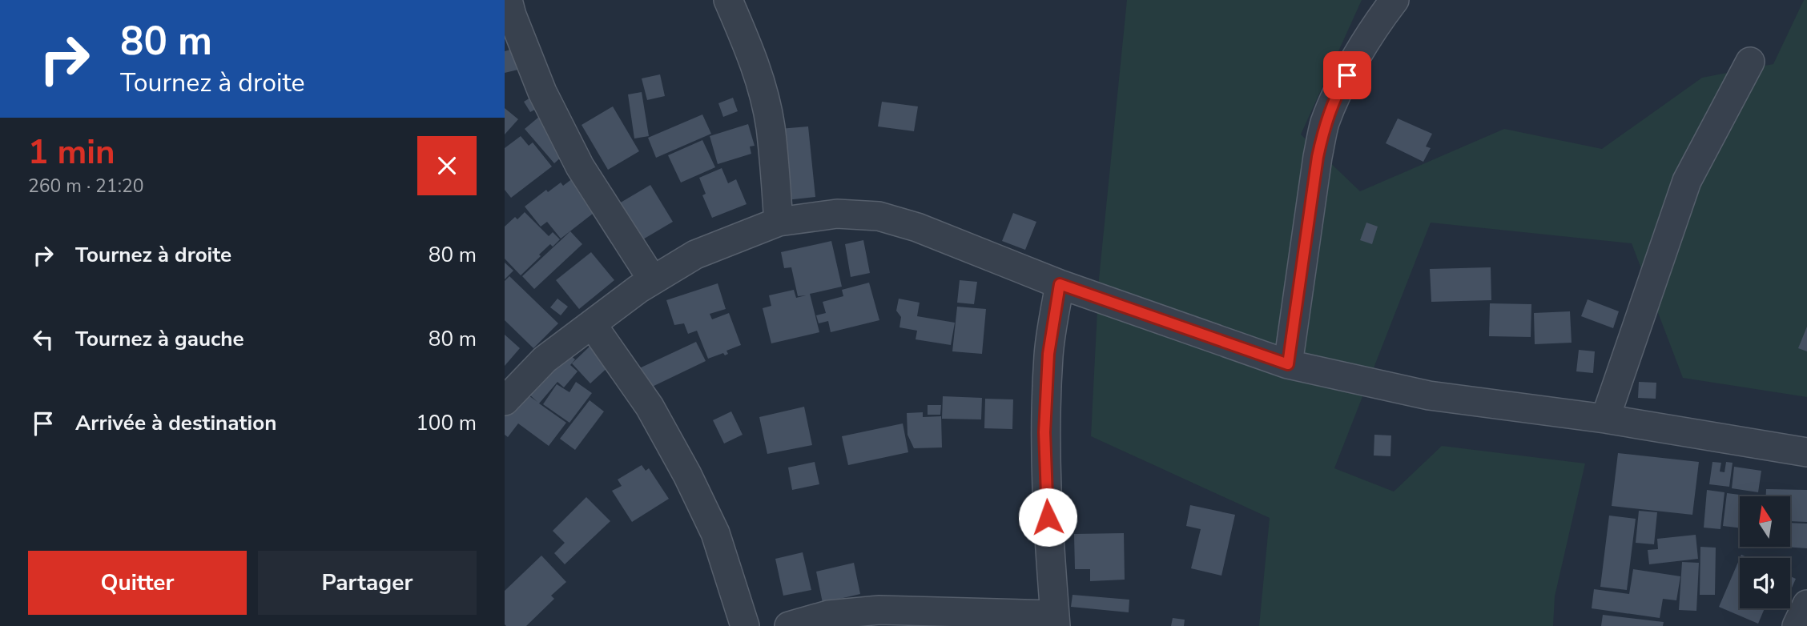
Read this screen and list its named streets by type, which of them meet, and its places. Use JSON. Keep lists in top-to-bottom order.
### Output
{
  "north": "top",
  "page": {
    "turn": ["80 m", "Tournez à droite"],
    "heading": ["1 min", "260 m · 21:20"],
    "list": [
      {
        "name": "Tournez à droite",
        "value": "80 m"
      },
      {
        "name": "Tournez à gauche",
        "value": "80 m"
      },
      {
        "name": "Arrivée à destination",
        "value": "100 m"
      }
    ],
    "buttons": ["Quitter", "Partager"]
  }
}
